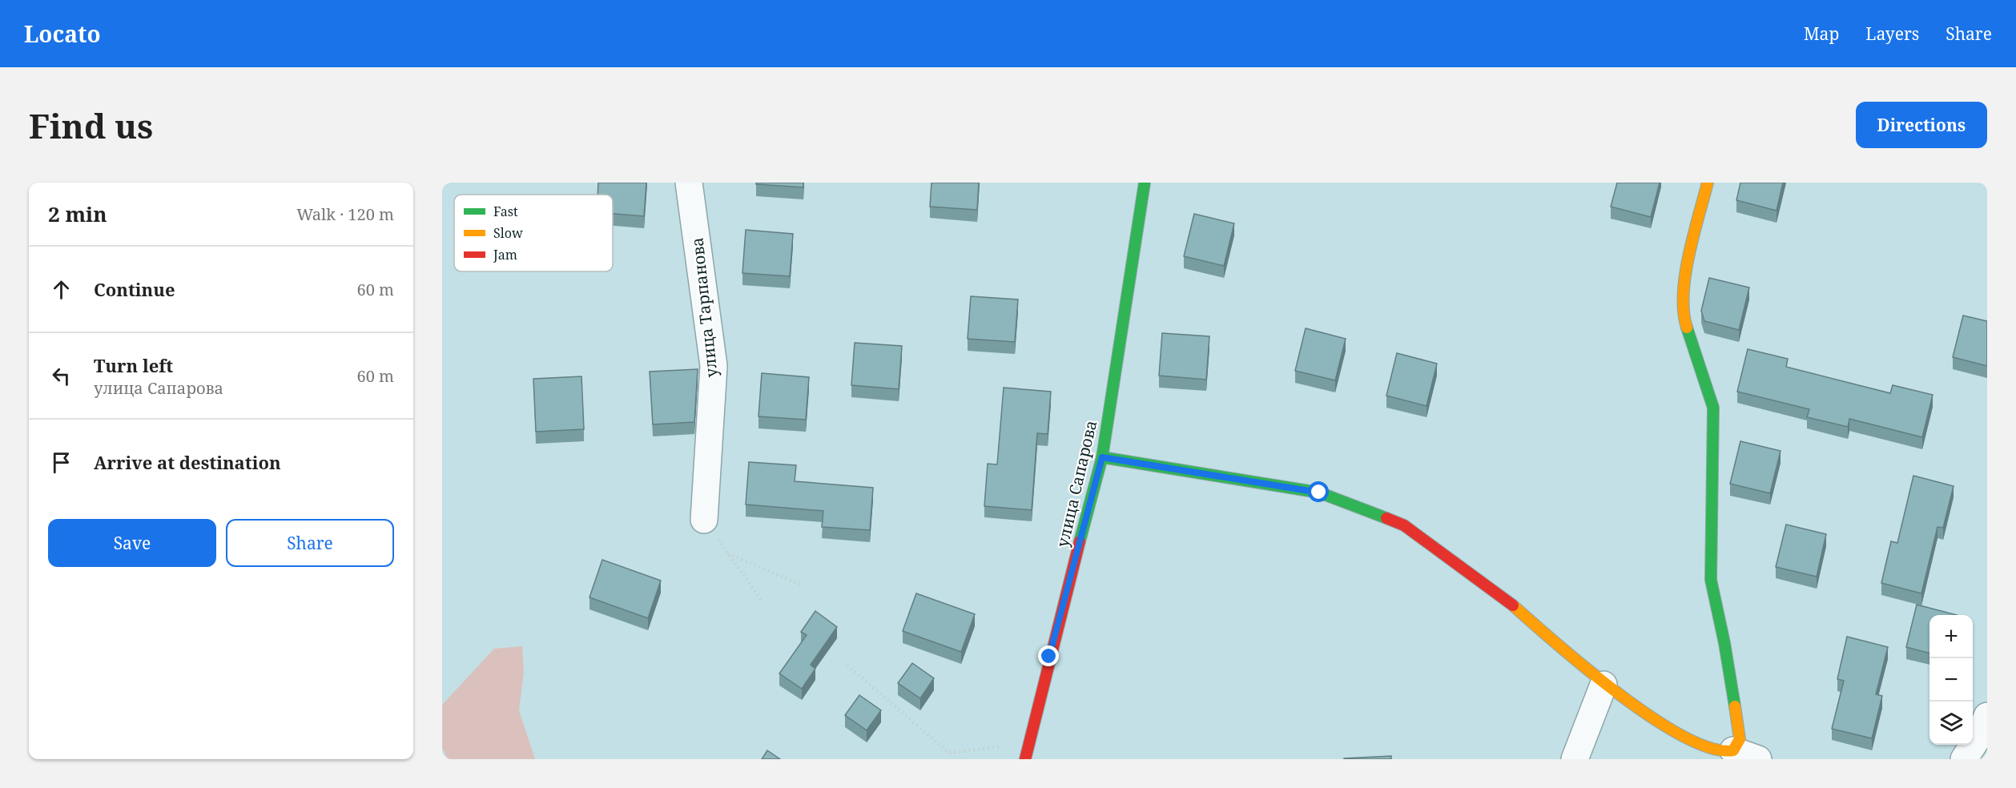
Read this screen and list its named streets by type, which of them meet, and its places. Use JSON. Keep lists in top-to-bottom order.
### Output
{
  "streets": {
    "street": ["улица Тарпанова", "улица Сапарова"]
  },
  "legend": ["Fast", "Slow", "Jam"],
  "page": {
    "header": "Locato",
    "nav": ["Map", "Layers", "Share"],
    "buttons": [
      "Directions",
      ["Save", "Share"]
    ],
    "title": "Find us",
    "heading": ["2 min", "Walk · 120 m"],
    "list": [
      ["Continue", "60 m"],
      ["Turn left", "улица Сапарова", "60 m"],
      "Arrive at destination"
    ],
    "map_buttons": ["+", "−"]
  }
}
